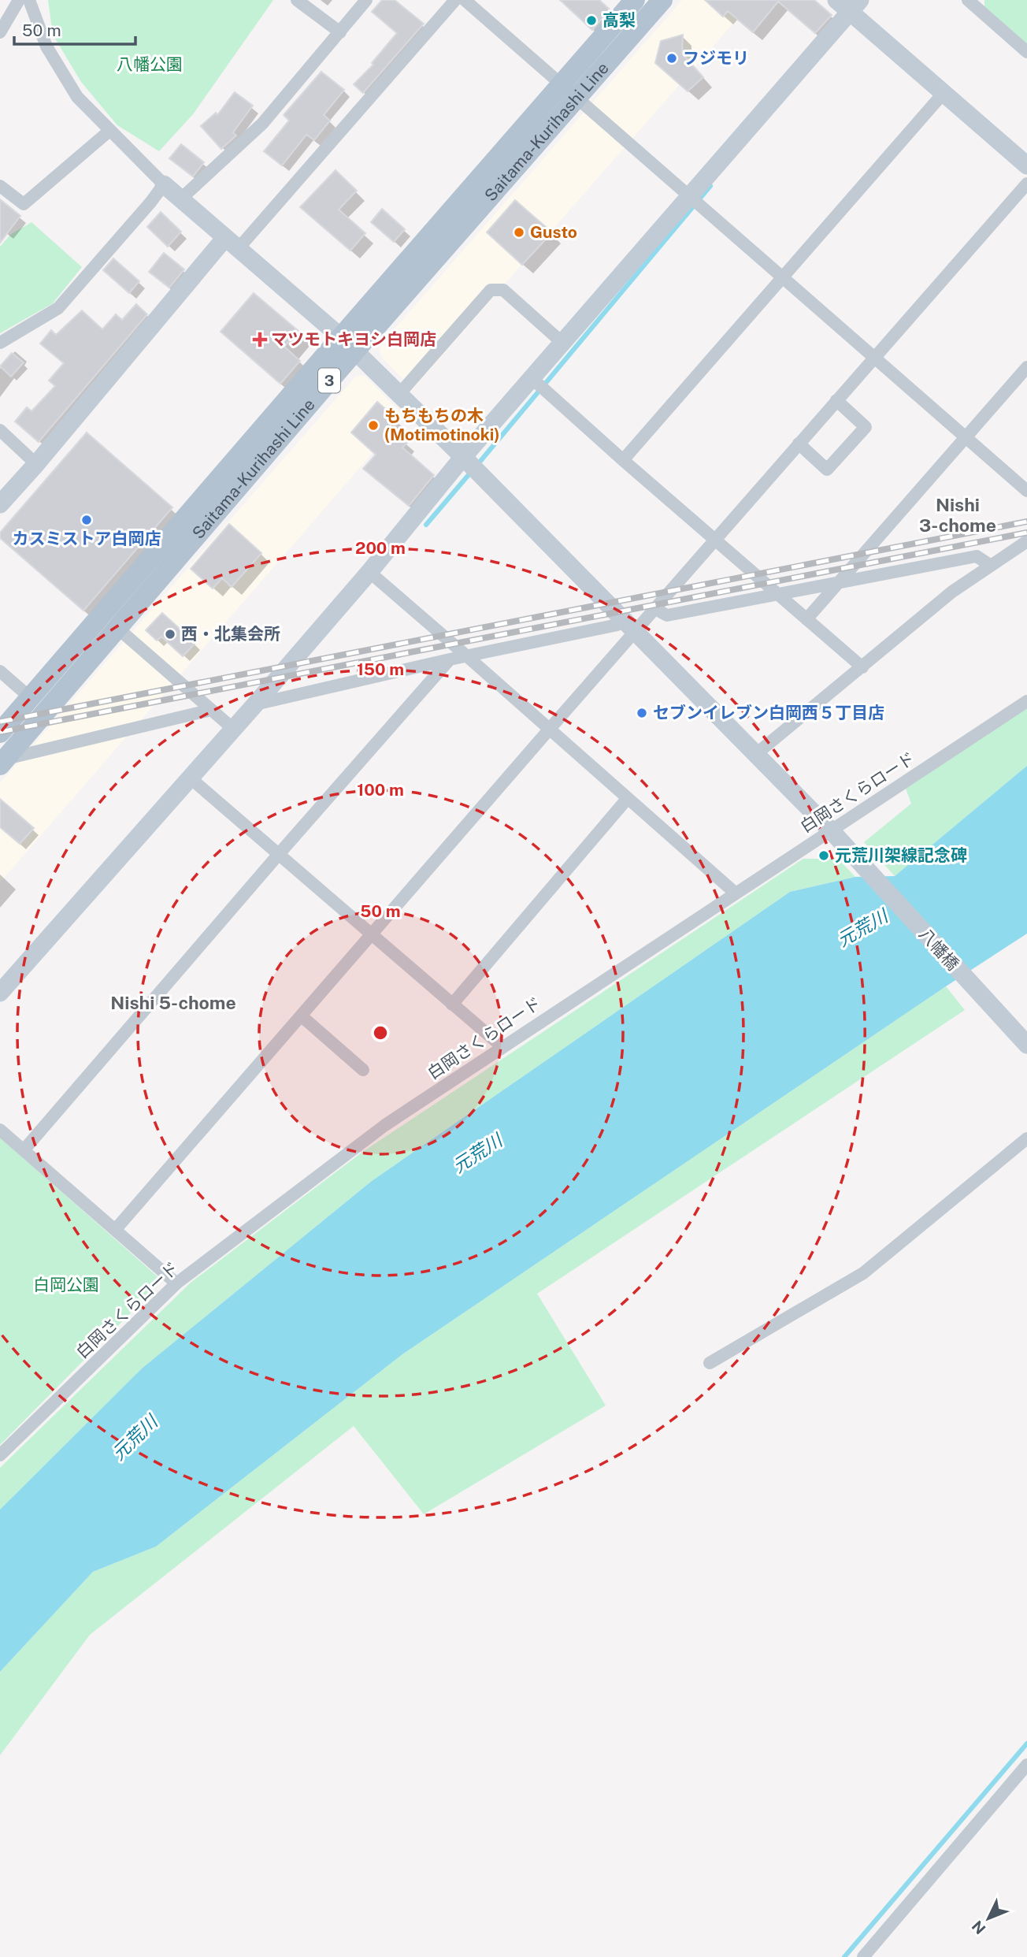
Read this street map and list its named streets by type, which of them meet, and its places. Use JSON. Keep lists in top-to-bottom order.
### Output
{
  "streets": {
    "main road": ["Saitama-Kurihashi Line", "3"],
    "street": ["白岡さくらロード", "八幡橋"]
  },
  "crossings": [
    ["Saitama-Kurihashi Line", "八幡橋"],
    ["白岡さくらロード", "八幡橋"]
  ],
  "districts": ["Nishi 3-chome", "Nishi 5-chome"],
  "water": ["元荒川"],
  "parks": ["八幡公園", "白岡公園"],
  "places": {
    "other": [
      "高梨",
      "フジモリ",
      "Gusto",
      "もちもちの木 (Motimotinoki)",
      "カスミストア白岡店",
      "西・北集会所",
      "セブンイレブン白岡西５丁目店",
      "元荒川架線記念碑"
    ],
    "health": ["マツモトキヨシ白岡店"]
  },
  "scale_bar": "50 m",
  "north": "bottom left",
  "rings": [
    "200 m",
    "150 m",
    "100 m",
    "50 m"
  ]
}
